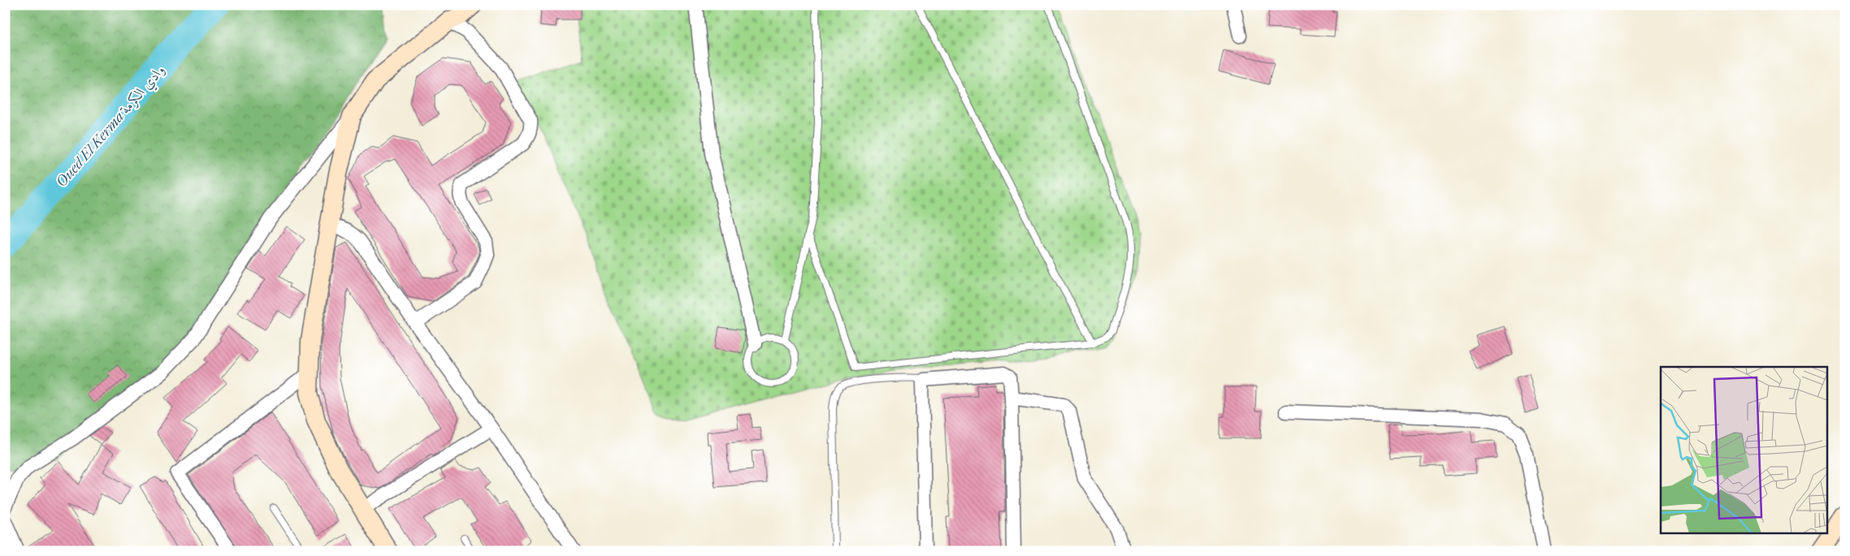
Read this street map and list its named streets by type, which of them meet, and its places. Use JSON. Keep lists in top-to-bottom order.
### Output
{
  "water": ["Oued El Kerma وادي الكرمة"]
}
